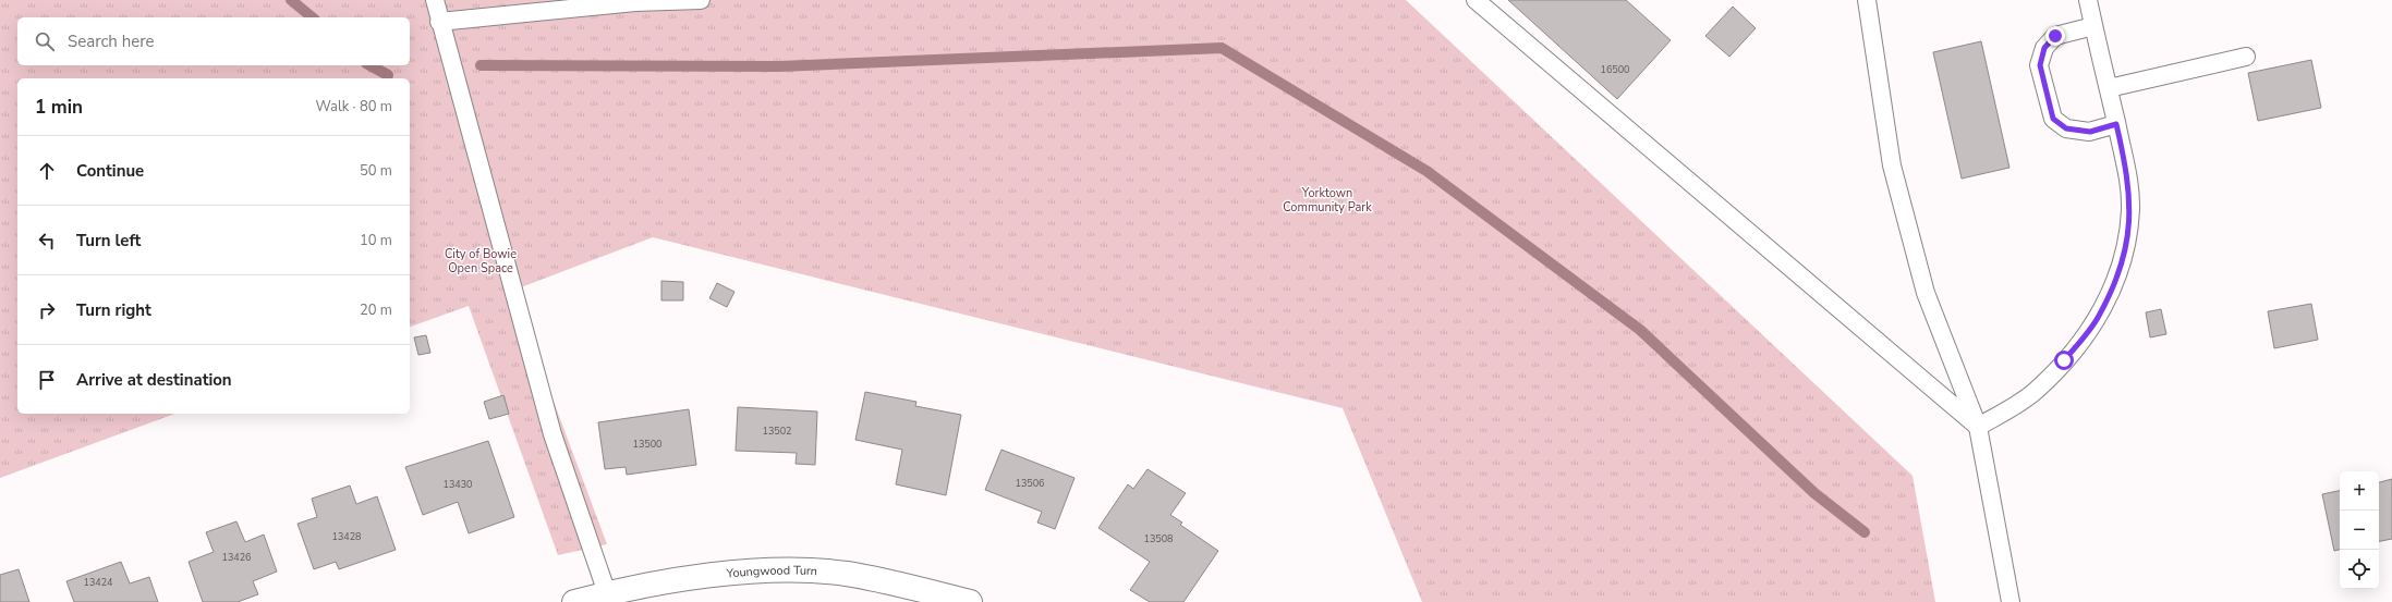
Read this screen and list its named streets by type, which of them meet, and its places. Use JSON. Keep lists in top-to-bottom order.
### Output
{
  "streets": {
    "street": ["Youngwood Turn"]
  },
  "parks": ["Yorktown Community Park", "City of Bowie Open Space"],
  "house_numbers": [
    "16500",
    "13502",
    "13500",
    "13506",
    "13430",
    "13428",
    "13508",
    "13426",
    "13424"
  ],
  "page": {
    "search": "Search here",
    "heading": ["1 min", "Walk · 80 m"],
    "list": [
      ["Continue", "50 m"],
      ["Turn left", "10 m"],
      ["Turn right", "20 m"],
      "Arrive at destination"
    ],
    "map_buttons": ["+", "−"]
  }
}
